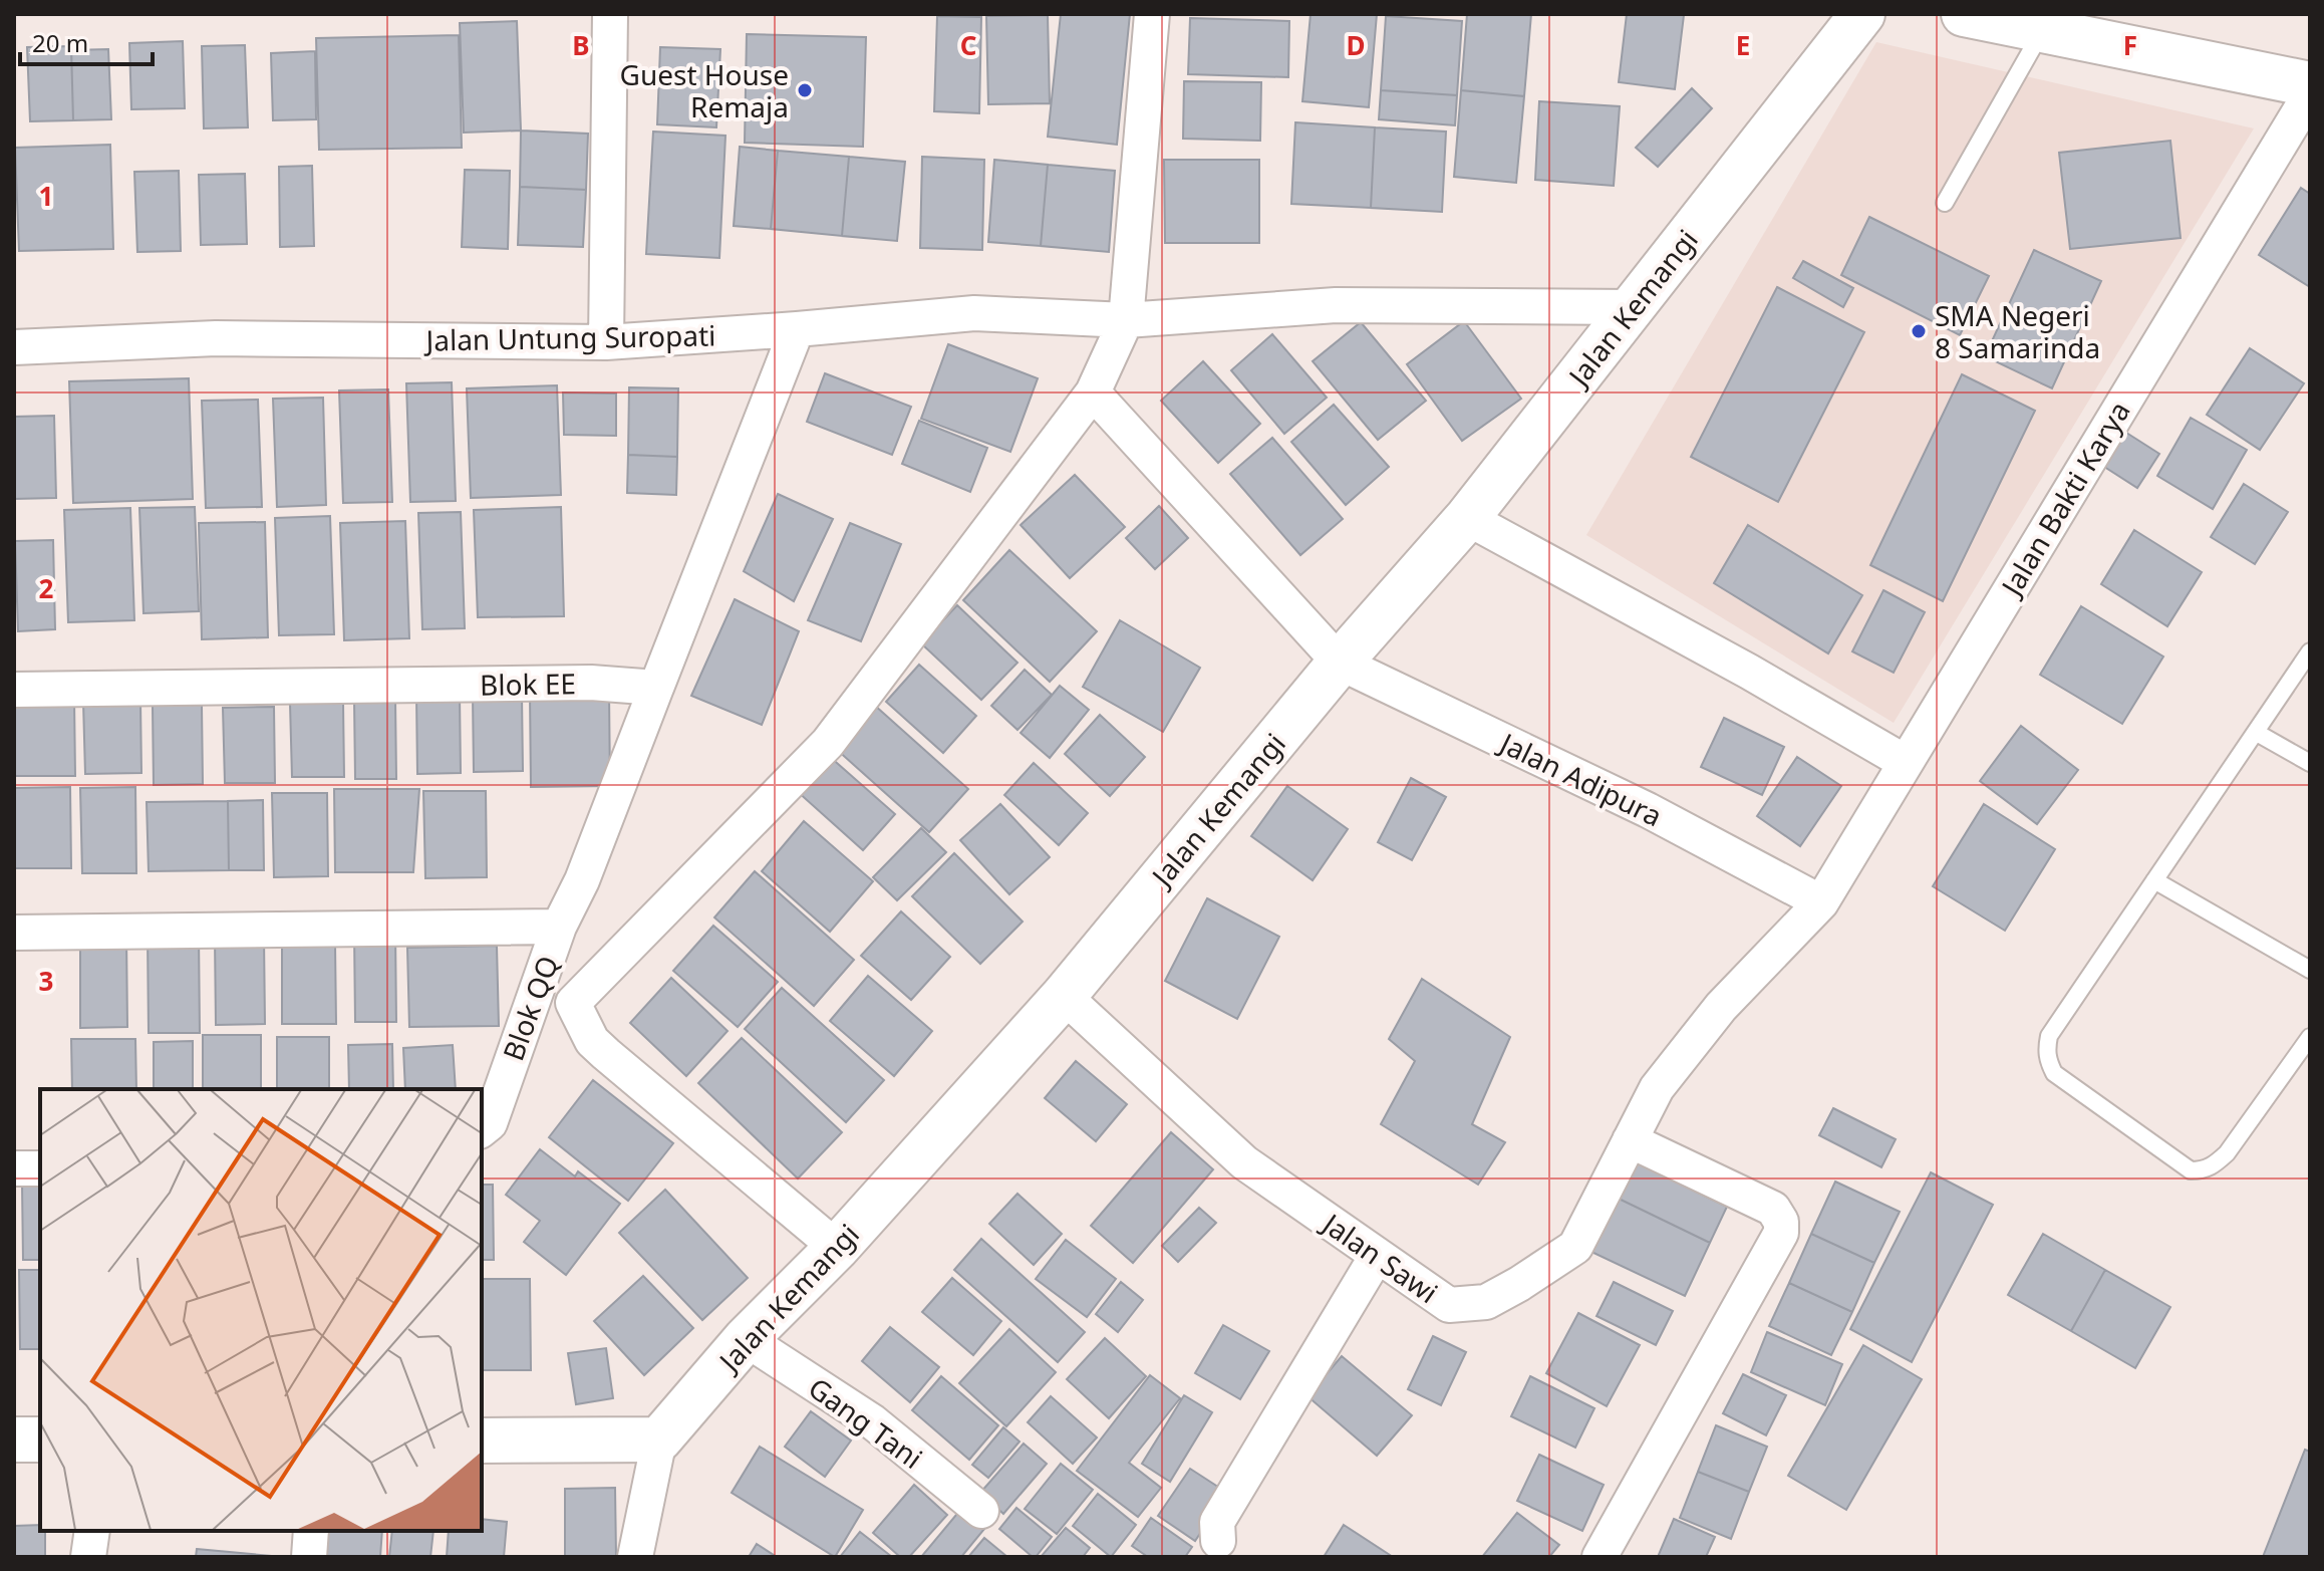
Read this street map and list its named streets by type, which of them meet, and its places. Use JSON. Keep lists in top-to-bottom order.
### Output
{
  "streets": {
    "street": [
      "Jalan Kemangi",
      "Jalan Untung Suropati",
      "Jalan Bakti Karya",
      "Blok EE",
      "Jalan Adipura",
      "Blok QQ",
      "Jalan Sawi",
      "Gang Tani"
    ]
  },
  "crossings": [
    ["Jalan Kemangi", "Jalan Untung Suropati"],
    ["Jalan Kemangi", "Jalan Adipura"],
    ["Jalan Kemangi", "Jalan Sawi"],
    ["Jalan Kemangi", "Gang Tani"],
    ["Jalan Bakti Karya", "Jalan Adipura"],
    ["Jalan Bakti Karya", "Jalan Sawi"],
    ["Blok EE", "Blok QQ"],
    ["Jalan Adipura", "Jalan Sawi"]
  ],
  "places": ["Guest House Remaja", "SMA Negeri 8 Samarinda"],
  "scale_bar": "20 m",
  "grid": {
    "columns": [
      "B",
      "C",
      "D",
      "E",
      "F"
    ],
    "rows": ["1", "2", "3"]
  }
}
